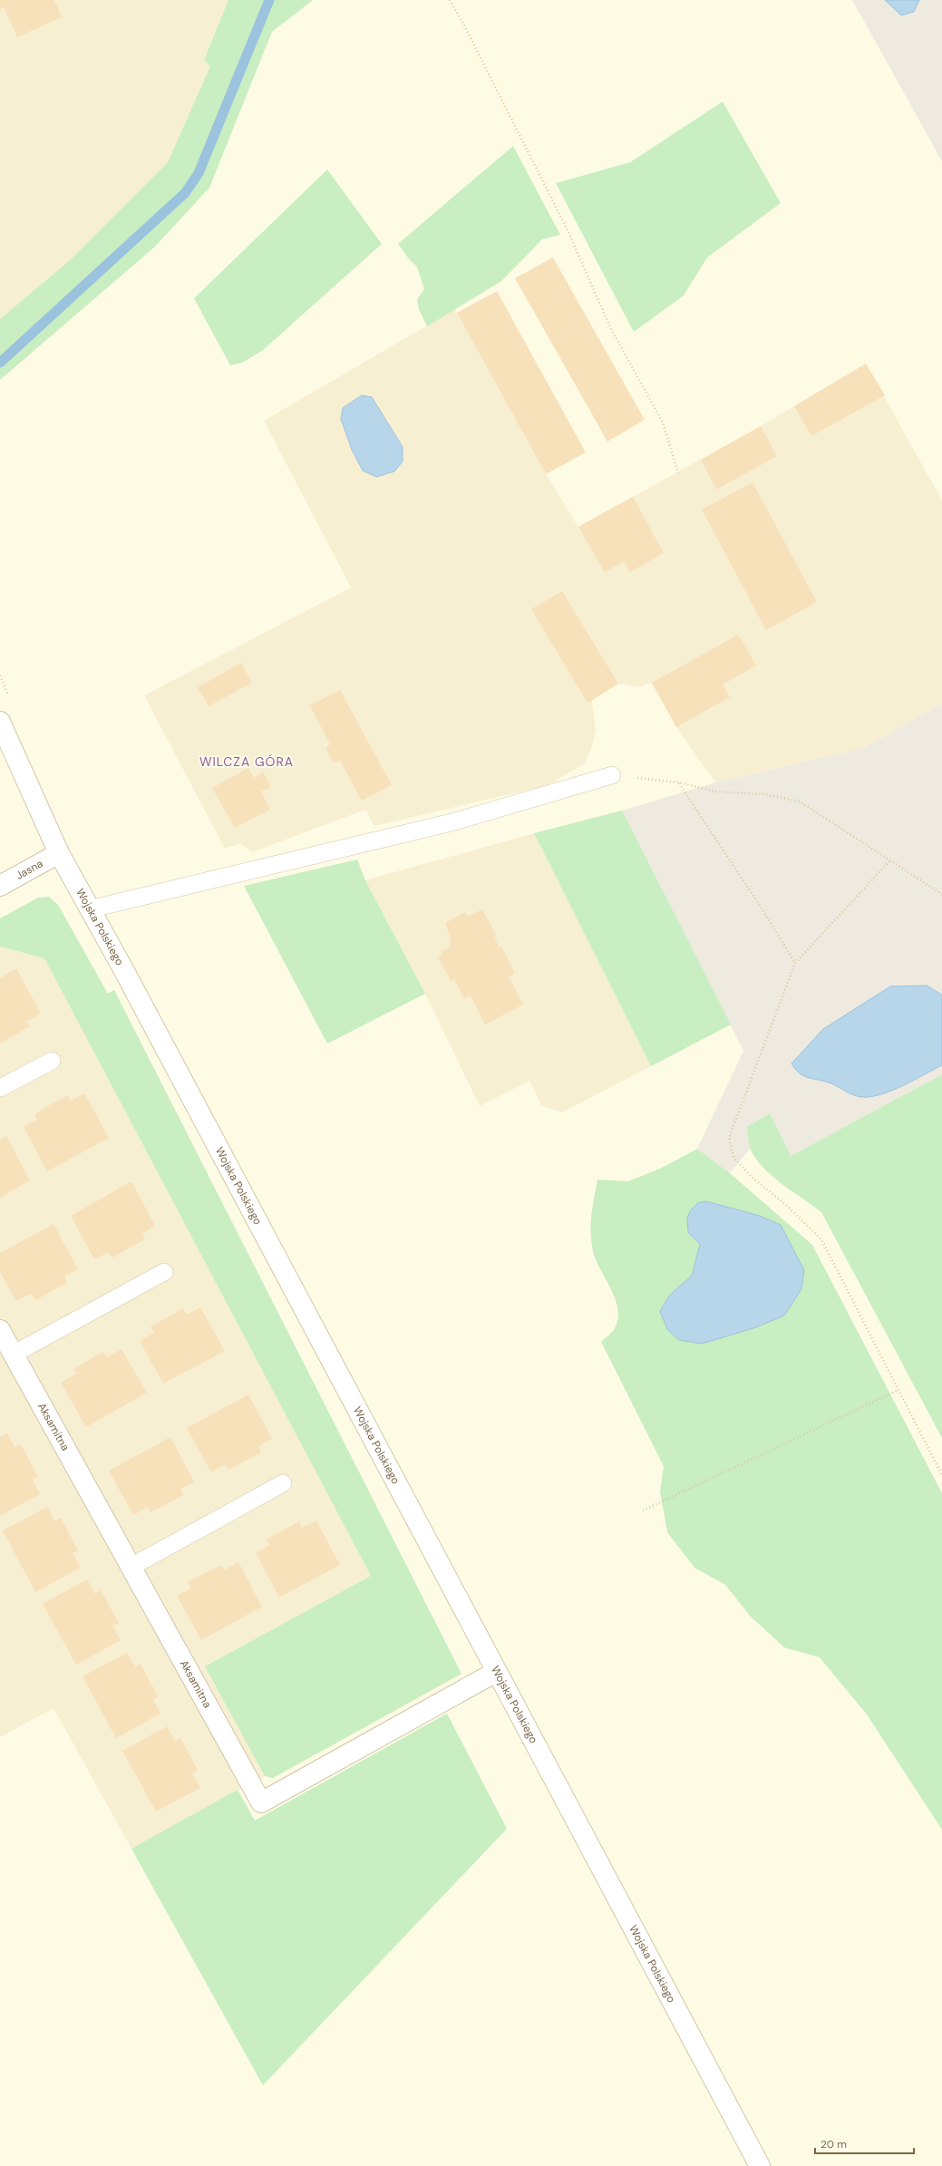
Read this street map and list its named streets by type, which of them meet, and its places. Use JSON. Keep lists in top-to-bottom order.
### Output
{
  "streets": {
    "street": ["Jasna", "Wojska Polskiego", "Aksamitna"]
  },
  "crossings": [
    ["Jasna", "Wojska Polskiego"],
    ["Wojska Polskiego", "Aksamitna"]
  ],
  "districts": ["WILCZA GÓRA"],
  "scale_bar": "20 m"
}
